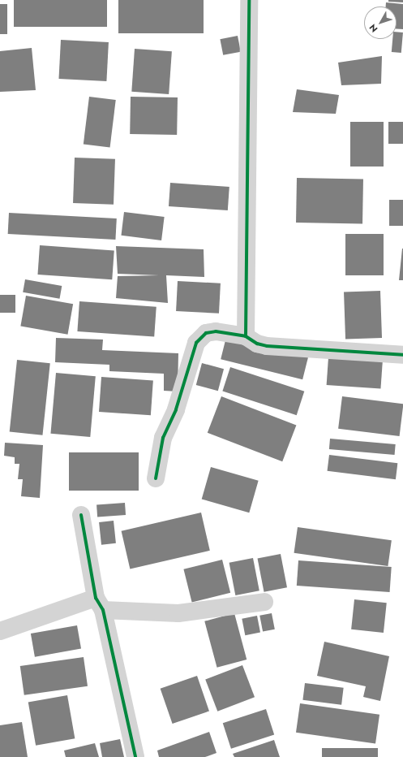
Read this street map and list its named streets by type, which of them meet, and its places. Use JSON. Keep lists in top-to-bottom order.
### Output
{
  "north": "bottom left"
}
